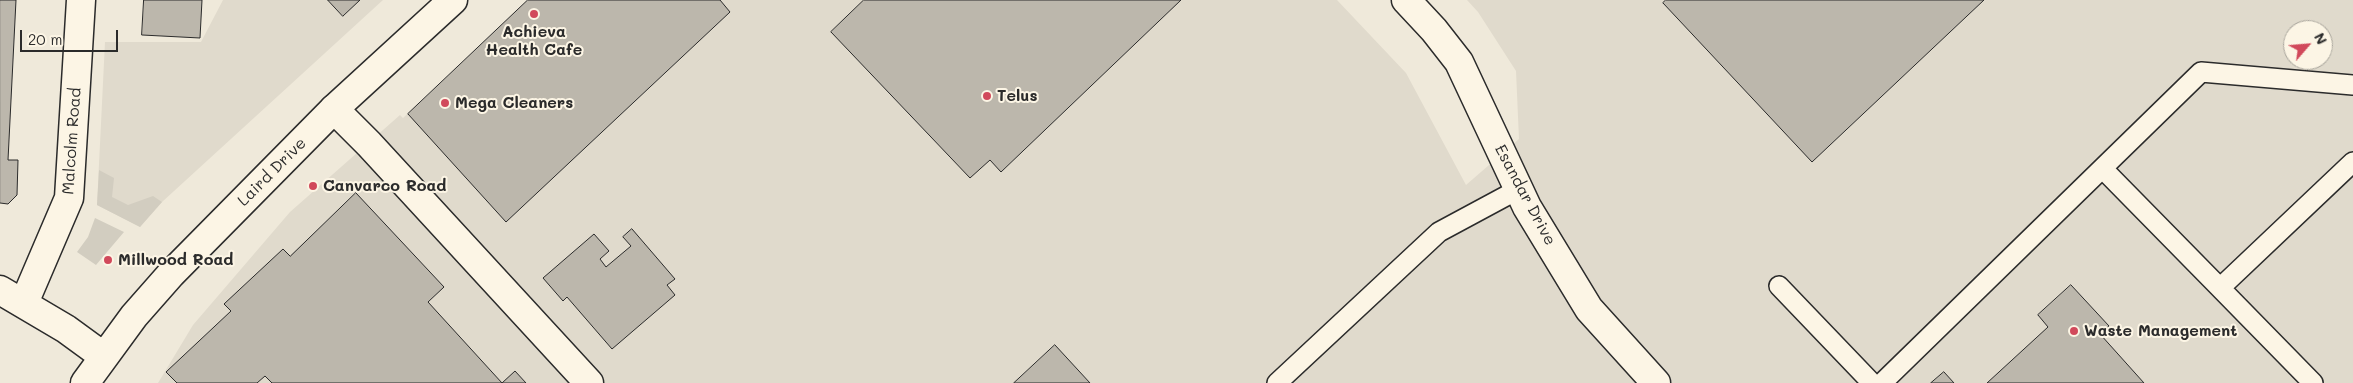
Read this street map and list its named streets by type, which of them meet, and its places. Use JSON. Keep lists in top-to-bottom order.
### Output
{
  "streets": {
    "street": ["Malcolm Road", "Laird Drive", "Esandar Drive"]
  },
  "places": [
    "Achieva Health Cafe",
    "Telus",
    "Mega Cleaners",
    "Canvarco Road",
    "Millwood Road",
    "Waste Management"
  ],
  "scale_bar": "20 m",
  "north": "top right"
}
